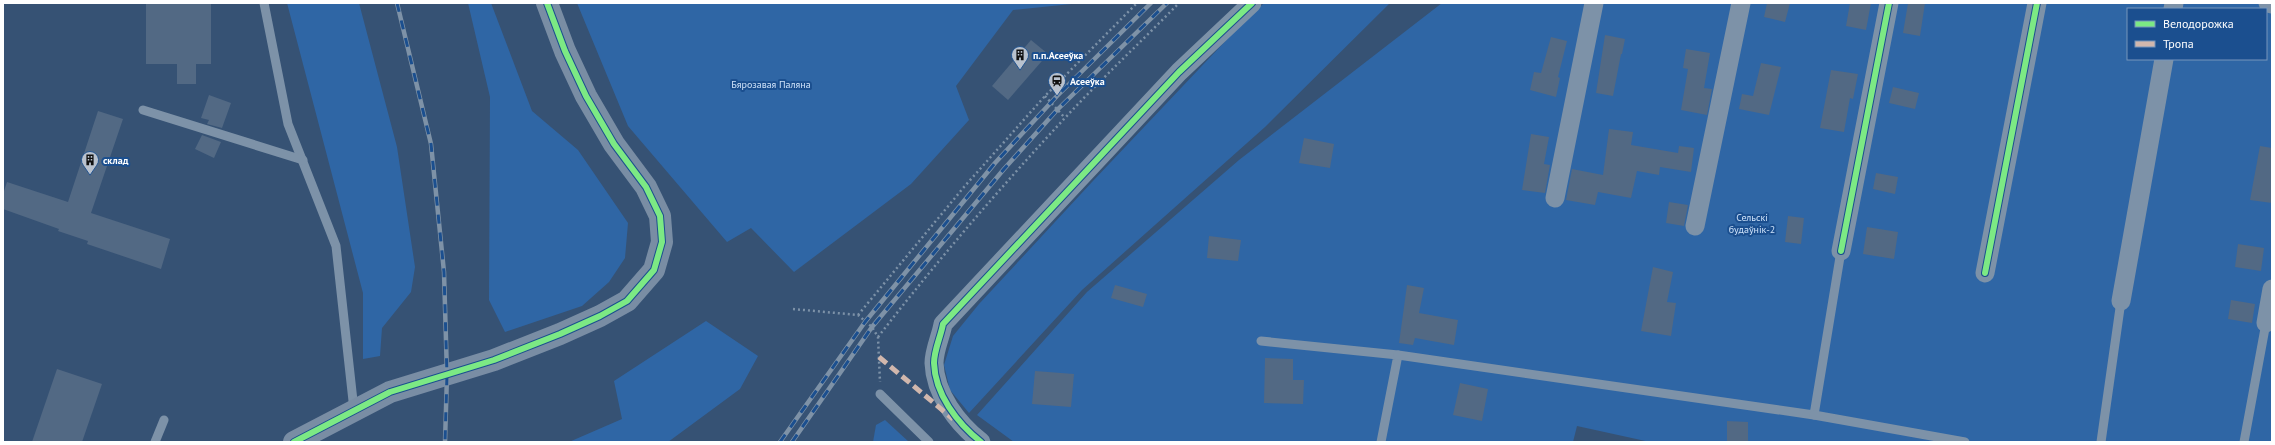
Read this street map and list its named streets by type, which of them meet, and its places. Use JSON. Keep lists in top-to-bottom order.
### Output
{
  "parks": ["Бярозавая Паляна", "Сельскі будаўнік-2"],
  "places": {
    "building": ["п.п.Асееўка", "склад"],
    "station": ["Асееўка"]
  },
  "legend": ["Велодорожка", "Тропа"]
}
